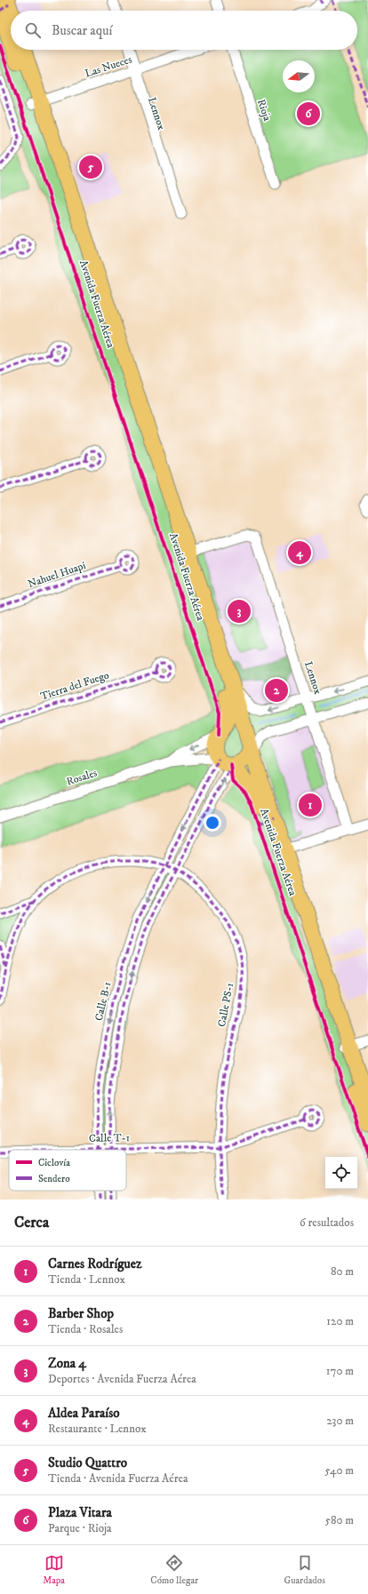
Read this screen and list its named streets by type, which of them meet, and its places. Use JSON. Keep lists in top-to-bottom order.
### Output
{
  "streets": {
    "main road": ["Avenida Fuerza Aérea"],
    "street": [
      "Las Nueces",
      "Rioja",
      "Lennox",
      "Nahuel Huapi",
      "Tierra del Fuego",
      "Rosales",
      "Calle B-1",
      "Calle PS-1",
      "Calle T-1"
    ]
  },
  "crossings": [
    ["Las Nueces", "Lennox"],
    ["Las Nueces", "Avenida Fuerza Aérea"],
    ["Lennox", "Avenida Fuerza Aérea"],
    ["Avenida Fuerza Aérea", "Rosales"],
    ["Avenida Fuerza Aérea", "Calle B-1"],
    ["Rosales", "Calle B-1"],
    ["Calle B-1", "Calle PS-1"],
    ["Calle B-1", "Calle T-1"],
    ["Calle PS-1", "Calle T-1"]
  ],
  "legend": ["Ciclovía", "Sendero"],
  "north": "left",
  "page": {
    "search": "Buscar aquí",
    "pins": [
      "6",
      "5",
      "4",
      "3",
      "2",
      "1"
    ],
    "heading": ["Cerca", "6 resultados"],
    "list": [
      {
        "mark": "1",
        "name": "Carnes Rodríguez",
        "note": "Tienda · Lennox",
        "value": "80 m"
      },
      {
        "mark": "2",
        "name": "Barber Shop",
        "note": "Tienda · Rosales",
        "value": "120 m"
      },
      {
        "mark": "3",
        "name": "Zona 4",
        "note": "Deportes · Avenida Fuerza Aérea",
        "value": "170 m"
      },
      {
        "mark": "4",
        "name": "Aldea Paraíso",
        "note": "Restaurante · Lennox",
        "value": "230 m"
      },
      {
        "mark": "5",
        "name": "Studio Quattro",
        "note": "Tienda · Avenida Fuerza Aérea",
        "value": "540 m"
      },
      {
        "mark": "6",
        "name": "Plaza Vitara",
        "note": "Parque · Rioja",
        "value": "580 m"
      }
    ],
    "nav": ["Mapa", "Cómo llegar", "Guardados"]
  }
}
